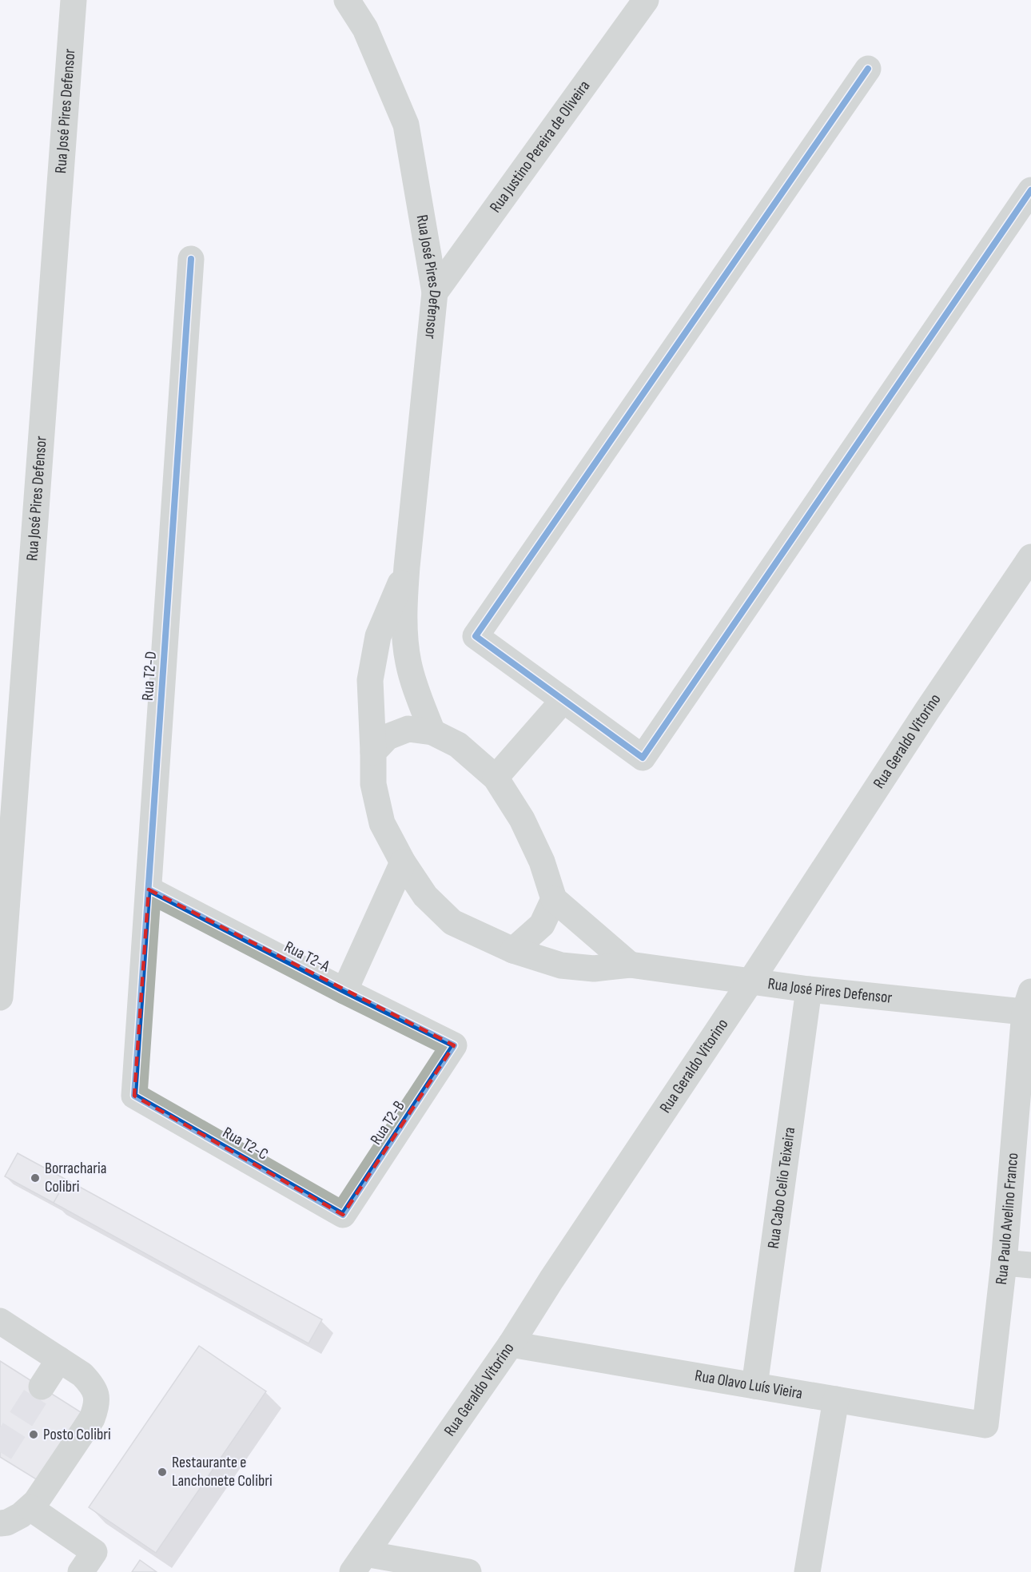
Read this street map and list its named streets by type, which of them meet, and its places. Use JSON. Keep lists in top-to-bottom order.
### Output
{
  "streets": {
    "street": [
      "Rua José Pires Defensor",
      "Rua Justino Pereira de Oliveira",
      "Rua T2-D",
      "Rua Geraldo Vitorino",
      "Rua T2-A",
      "Rua T2-B",
      "Rua T2-C",
      "Rua Cabo Celio Teixeira",
      "Rua Paulo Avelino Franco",
      "Rua Olavo Luís Vieira"
    ]
  },
  "crossings": [
    ["Rua José Pires Defensor", "Rua Justino Pereira de Oliveira"],
    ["Rua José Pires Defensor", "Rua Geraldo Vitorino"],
    ["Rua José Pires Defensor", "Rua Cabo Celio Teixeira"],
    ["Rua José Pires Defensor", "Rua Paulo Avelino Franco"],
    ["Rua T2-D", "Rua T2-A"],
    ["Rua T2-D", "Rua T2-C"],
    ["Rua Geraldo Vitorino", "Rua Olavo Luís Vieira"],
    ["Rua T2-A", "Rua T2-B"],
    ["Rua T2-B", "Rua T2-C"],
    ["Rua Cabo Celio Teixeira", "Rua Olavo Luís Vieira"],
    ["Rua Paulo Avelino Franco", "Rua Olavo Luís Vieira"]
  ],
  "places": ["Borracharia Colibri", "Posto Colibri", "Restaurante e Lanchonete Colibri"]
}
